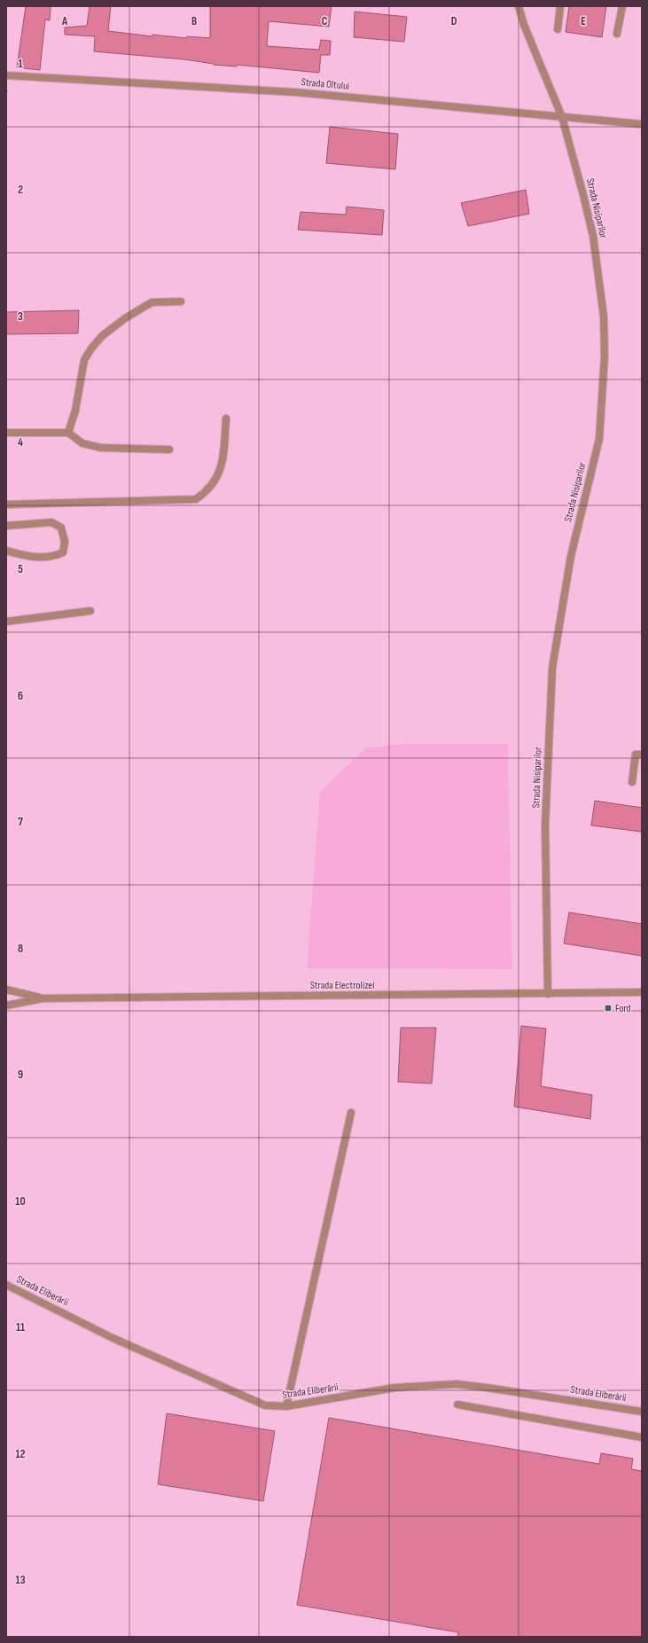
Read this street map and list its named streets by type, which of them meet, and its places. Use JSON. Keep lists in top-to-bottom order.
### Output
{
  "streets": {
    "street": [
      "Strada Oltului",
      "Strada Nisiparilor",
      "Strada Electrolizei",
      "Strada Eliberării"
    ]
  },
  "crossings": [
    ["Strada Oltului", "Strada Nisiparilor"],
    ["Strada Nisiparilor", "Strada Electrolizei"]
  ],
  "places": {
    "transit": ["Ford"]
  },
  "grid": {
    "columns": [
      "A",
      "B",
      "C",
      "D",
      "E"
    ],
    "rows": [
      "1",
      "2",
      "3",
      "4",
      "5",
      "6",
      "7",
      "8",
      "9",
      "10",
      "11",
      "12",
      "13"
    ]
  }
}
